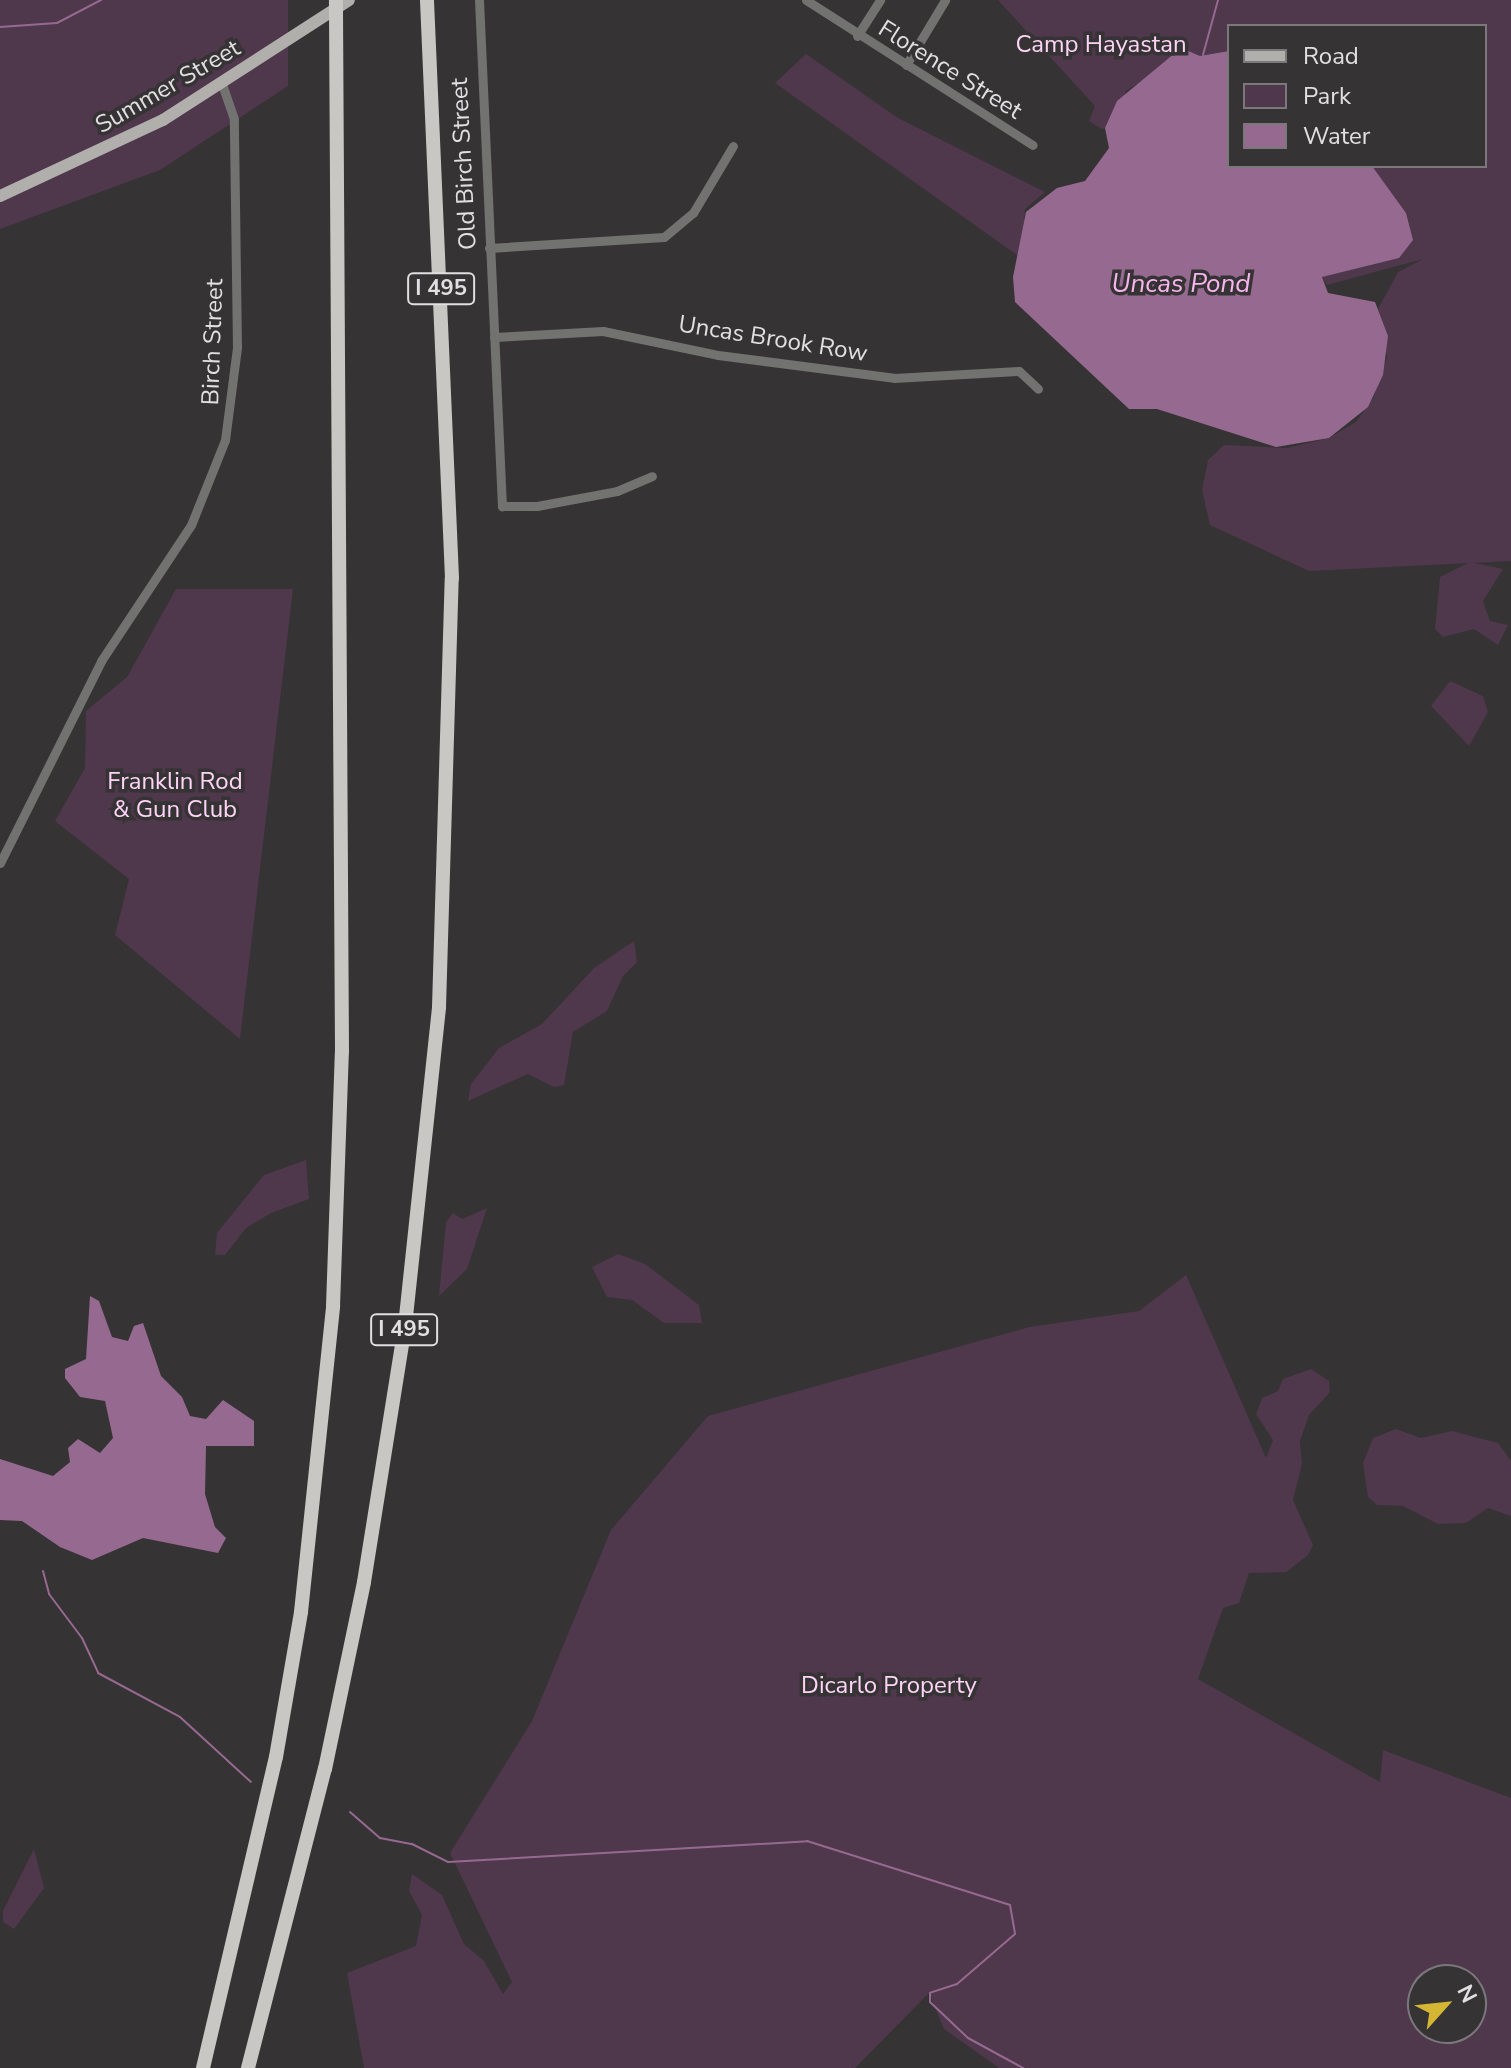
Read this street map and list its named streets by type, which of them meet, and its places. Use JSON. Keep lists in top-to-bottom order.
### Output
{
  "streets": {
    "highway": ["I 495"],
    "main road": ["Summer Street"],
    "street": [
      "Florence Street",
      "Old Birch Street",
      "Uncas Brook Row",
      "Birch Street"
    ]
  },
  "crossings": [
    ["Summer Street", "Birch Street"],
    ["Old Birch Street", "Uncas Brook Row"]
  ],
  "water": ["Uncas Pond"],
  "parks": ["Camp Hayastan", "Franklin Rod & Gun Club", "Dicarlo Property"],
  "legend": ["Road", "Park", "Water"],
  "north": "top right"
}
